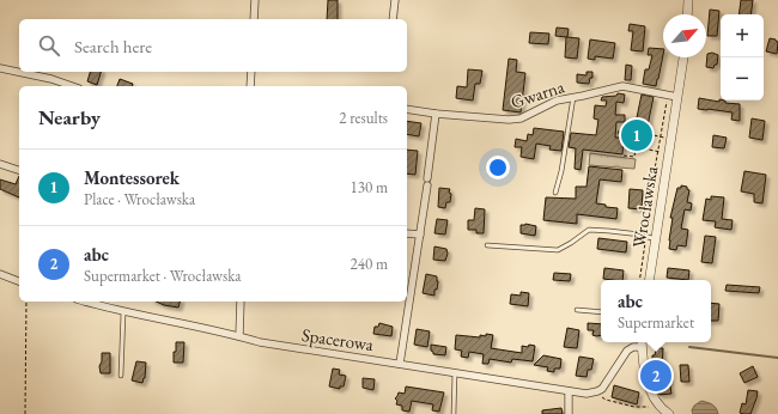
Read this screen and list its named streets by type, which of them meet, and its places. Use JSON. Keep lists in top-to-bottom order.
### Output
{
  "streets": {
    "street": ["Gwarna", "Wrocławska", "Spacerowa"]
  },
  "crossings": [
    ["Gwarna", "Wrocławska"]
  ],
  "north": "top right",
  "page": {
    "map_buttons": ["+", "−"],
    "search": "Search here",
    "heading": ["Nearby", "2 results"],
    "pins": ["1", "2"],
    "list": [
      {
        "mark": "1",
        "name": "Montessorek",
        "note": "Place · Wrocławska",
        "value": "130 m"
      },
      {
        "mark": "2",
        "name": "abc",
        "note": "Supermarket · Wrocławska",
        "value": "240 m"
      }
    ],
    "popup": ["abc", "Supermarket"]
  }
}
